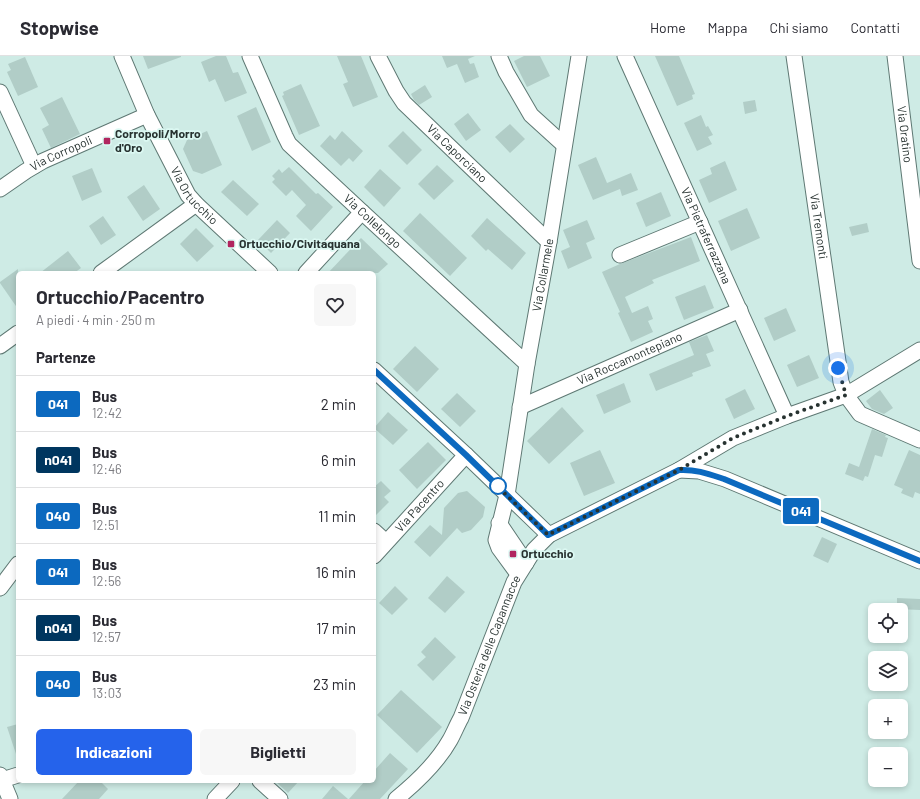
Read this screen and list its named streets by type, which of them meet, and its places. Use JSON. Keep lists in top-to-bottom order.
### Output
{
  "streets": {
    "street": [
      "Via Oratino",
      "Via Corropoli",
      "Via Caporciano",
      "Via Ortucchio",
      "Via Collelongo",
      "Via Tremonti",
      "Via Pietraferrazzana",
      "Via Collarmele",
      "Via Roccamontepiano",
      "Via Pacentro",
      "Via Osteria delle Capannacce"
    ]
  },
  "crossings": [
    ["Via Corropoli", "Via Ortucchio"],
    ["Via Caporciano", "Via Collarmele"],
    ["Via Collelongo", "Via Collarmele"],
    ["Via Tremonti", "Via Osteria delle Capannacce"],
    ["Via Pietraferrazzana", "Via Roccamontepiano"],
    ["Via Pietraferrazzana", "Via Osteria delle Capannacce"],
    ["Via Collarmele", "Via Roccamontepiano"]
  ],
  "places": {
    "transit": ["Corropoli/Morro d'Oro", "Ortucchio/Civitaquana", "Ortucchio"]
  },
  "lines": ["bus line 041"],
  "page": {
    "header": "Stopwise",
    "nav": [
      "Home",
      "Mappa",
      "Chi siamo",
      "Contatti"
    ],
    "on_map": "041",
    "heading": [
      ["Ortucchio/Pacentro", "A piedi · 4 min · 250 m"],
      "Partenze"
    ],
    "list": [
      {
        "mark": "041",
        "name": "Bus",
        "note": "12:42",
        "value": "2 min"
      },
      {
        "mark": "n041",
        "name": "Bus",
        "note": "12:46",
        "value": "6 min"
      },
      {
        "mark": "040",
        "name": "Bus",
        "note": "12:51",
        "value": "11 min"
      },
      {
        "mark": "041",
        "name": "Bus",
        "note": "12:56",
        "value": "16 min"
      },
      {
        "mark": "n041",
        "name": "Bus",
        "note": "12:57",
        "value": "17 min"
      },
      {
        "mark": "040",
        "name": "Bus",
        "note": "13:03",
        "value": "23 min"
      }
    ],
    "map_buttons": ["+", "−"],
    "buttons": ["Indicazioni", "Biglietti"]
  }
}
